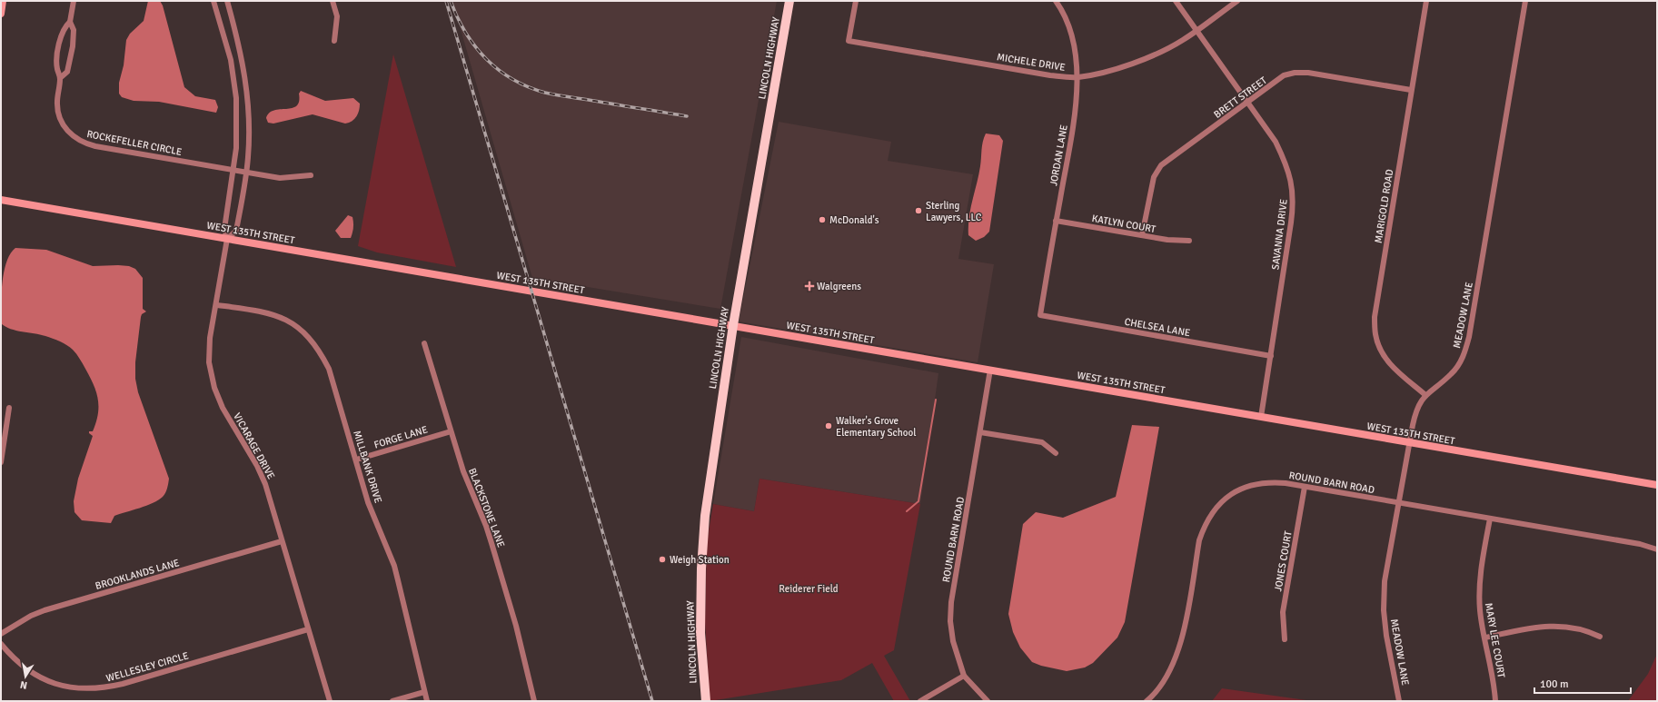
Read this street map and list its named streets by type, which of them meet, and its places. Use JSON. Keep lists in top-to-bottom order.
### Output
{
  "streets": {
    "main road": ["LINCOLN HIGHWAY"],
    "street": [
      "MICHELE DRIVE",
      "BRETT STREET",
      "ROCKEFELLER CIRCLE",
      "JORDAN LANE",
      "MARIGOLD ROAD",
      "KATLYN COURT",
      "WEST 135TH STREET",
      "SAVANNA DRIVE",
      "MEADOW LANE",
      "CHELSEA LANE",
      "FORGE LANE",
      "VICARAGE DRIVE",
      "MILLBANK DRIVE",
      "ROUND BARN ROAD",
      "BLACKSTONE LANE",
      "JONES COURT",
      "BROOKLANDS LANE",
      "MARY LEE COURT",
      "WELLESLEY CIRCLE"
    ]
  },
  "crossings": [
    ["LINCOLN HIGHWAY", "WEST 135TH STREET"],
    ["MICHELE DRIVE", "JORDAN LANE"],
    ["MICHELE DRIVE", "SAVANNA DRIVE"],
    ["BRETT STREET", "MARIGOLD ROAD"],
    ["BRETT STREET", "KATLYN COURT"],
    ["BRETT STREET", "SAVANNA DRIVE"],
    ["ROCKEFELLER CIRCLE", "VICARAGE DRIVE"],
    ["JORDAN LANE", "KATLYN COURT"],
    ["JORDAN LANE", "CHELSEA LANE"],
    ["MARIGOLD ROAD", "MEADOW LANE"],
    ["WEST 135TH STREET", "SAVANNA DRIVE"],
    ["WEST 135TH STREET", "MEADOW LANE"],
    ["WEST 135TH STREET", "VICARAGE DRIVE"],
    ["WEST 135TH STREET", "ROUND BARN ROAD"],
    ["SAVANNA DRIVE", "CHELSEA LANE"],
    ["MEADOW LANE", "ROUND BARN ROAD"],
    ["FORGE LANE", "MILLBANK DRIVE"],
    ["FORGE LANE", "BLACKSTONE LANE"],
    ["VICARAGE DRIVE", "MILLBANK DRIVE"],
    ["VICARAGE DRIVE", "BROOKLANDS LANE"],
    ["VICARAGE DRIVE", "WELLESLEY CIRCLE"],
    ["ROUND BARN ROAD", "JONES COURT"],
    ["ROUND BARN ROAD", "MARY LEE COURT"]
  ],
  "parks": ["Reiderer Field"],
  "places": {
    "other": [
      "Sterling Lawyers, LLC",
      "McDonald's",
      "Walker's Grove Elementary School",
      "Weigh Station"
    ],
    "health": ["Walgreens"]
  },
  "scale_bar": "100 m",
  "north": "bottom"
}
